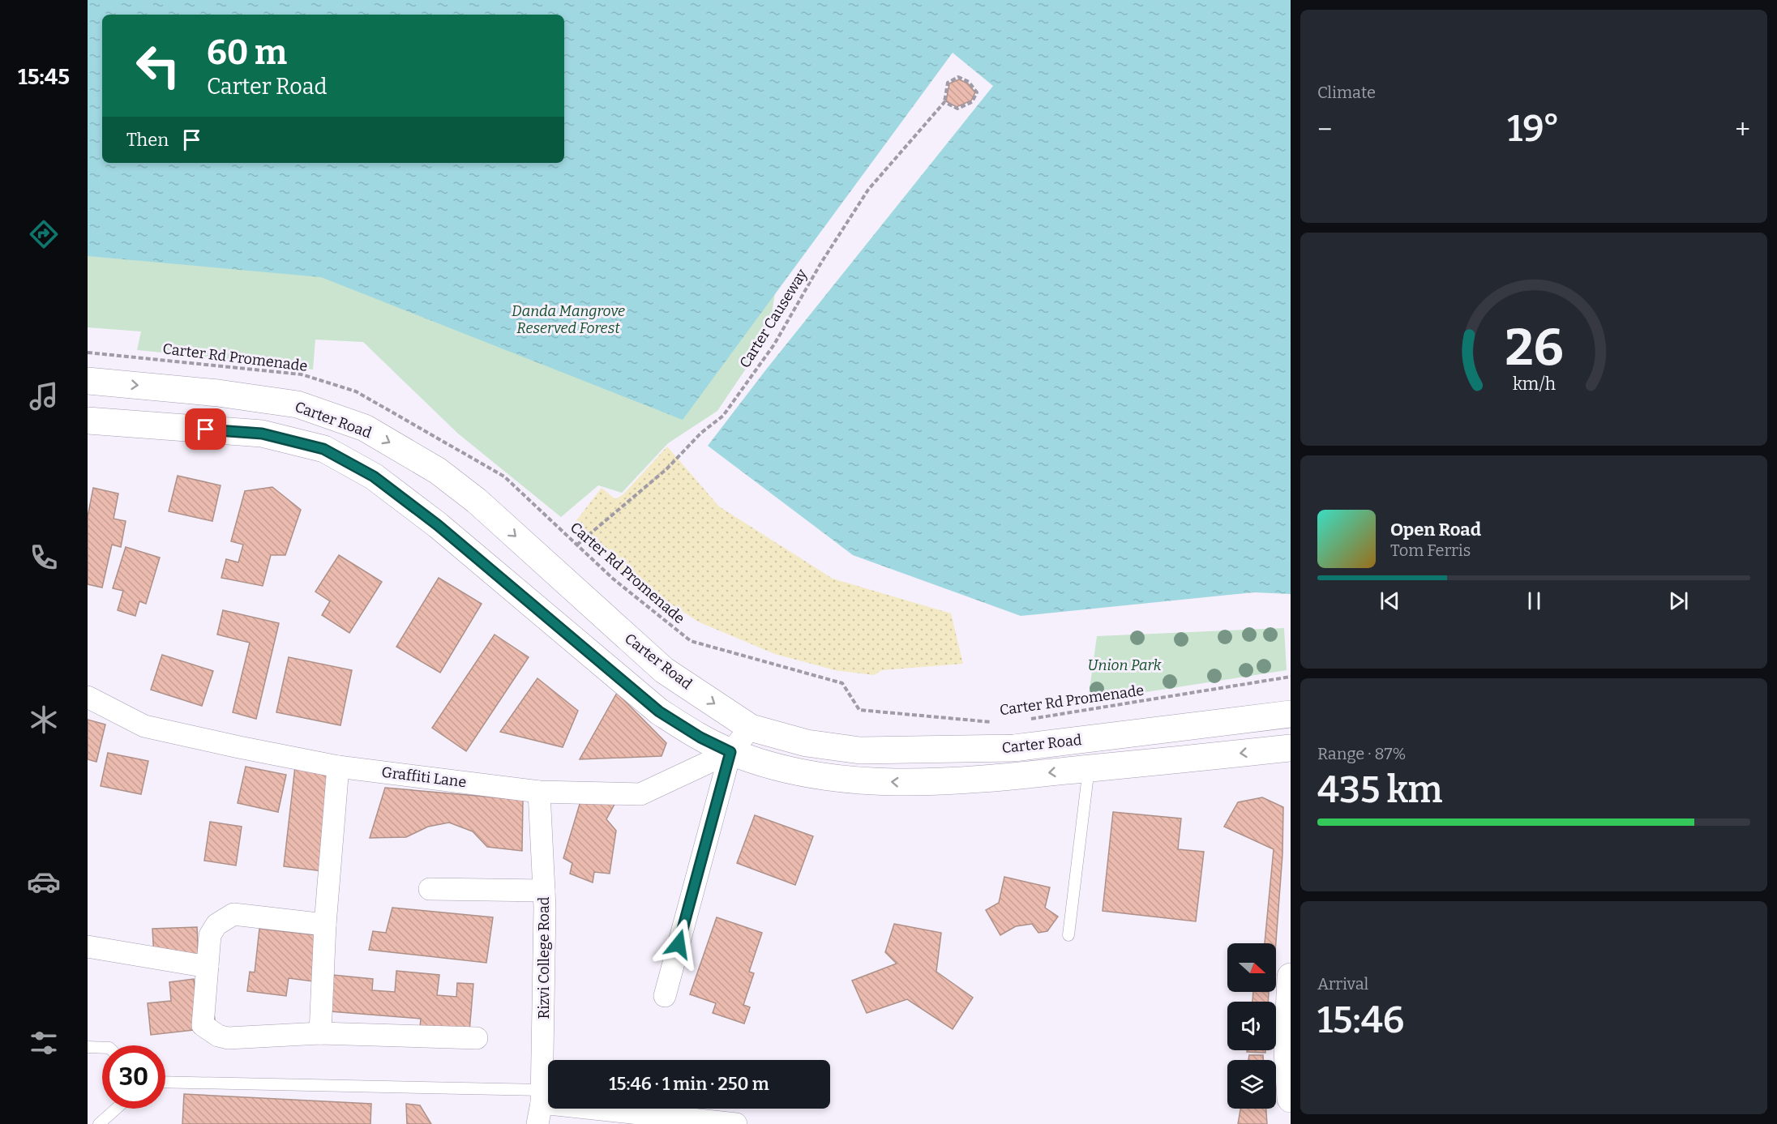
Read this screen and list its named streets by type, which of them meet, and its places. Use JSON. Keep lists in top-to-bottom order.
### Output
{
  "streets": {
    "main road": ["Carter Road"],
    "street": ["Graffiti Lane", "Rizvi College Road"],
    "path": ["Carter Causeway", "Carter Rd Promenade"]
  },
  "crossings": [
    ["Carter Causeway", "Carter Rd Promenade"],
    ["Carter Road", "Graffiti Lane"],
    ["Graffiti Lane", "Rizvi College Road"]
  ],
  "parks": ["Danda Mangrove Reserved Forest", "Union Park"],
  "north": "right",
  "page": {
    "tabs": "15:45",
    "tile": [
      "Climate",
      ["Range · 87%", "435 km"],
      ["Arrival", "15:46"]
    ],
    "turn": ["60 m", "Carter Road"],
    "heat": ["−", "19°", "+"],
    "then": "Then",
    "song": ["Open Road", "Tom Ferris"],
    "limit": "30",
    "trip": "15:46 · 1 min · 250 m",
    "gauge": ["26", "km/h"]
  }
}
